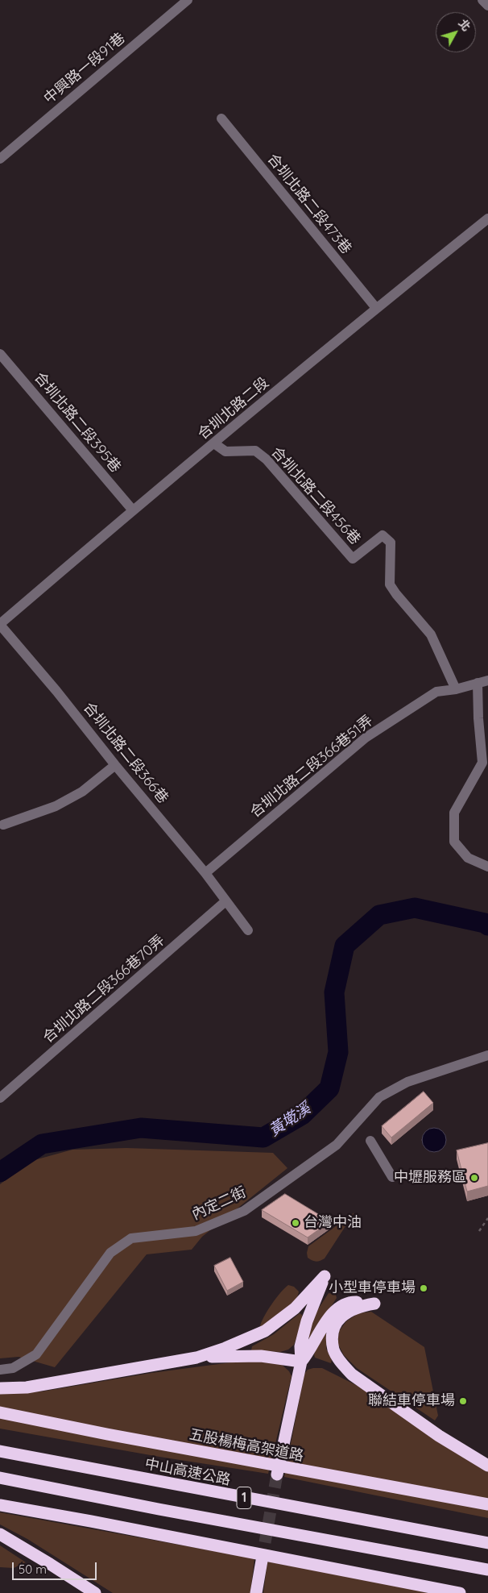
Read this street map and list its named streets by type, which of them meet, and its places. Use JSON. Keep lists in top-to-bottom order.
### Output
{
  "streets": {
    "highway": ["五股楊梅高架道路", "中山高速公路", "1"],
    "street": [
      "中興路一段91巷",
      "合圳北路二段473巷",
      "合圳北路二段",
      "合圳北路二段395巷",
      "合圳北路二段456巷",
      "合圳北路二段366巷",
      "合圳北路二段366巷51弄",
      "合圳北路二段366巷70弄",
      "內定二街"
    ]
  },
  "crossings": [
    ["合圳北路二段473巷", "合圳北路二段"],
    ["合圳北路二段", "合圳北路二段395巷"],
    ["合圳北路二段", "合圳北路二段456巷"],
    ["合圳北路二段", "合圳北路二段366巷"],
    ["合圳北路二段456巷", "合圳北路二段366巷51弄"],
    ["合圳北路二段366巷", "合圳北路二段366巷51弄"],
    ["合圳北路二段366巷", "合圳北路二段366巷70弄"]
  ],
  "water": ["黃墘溪"],
  "places": [
    "中壢服務區",
    "台灣中油",
    "小型車停車場",
    "聯結車停車場"
  ],
  "scale_bar": "50 m",
  "north": "top right"
}
